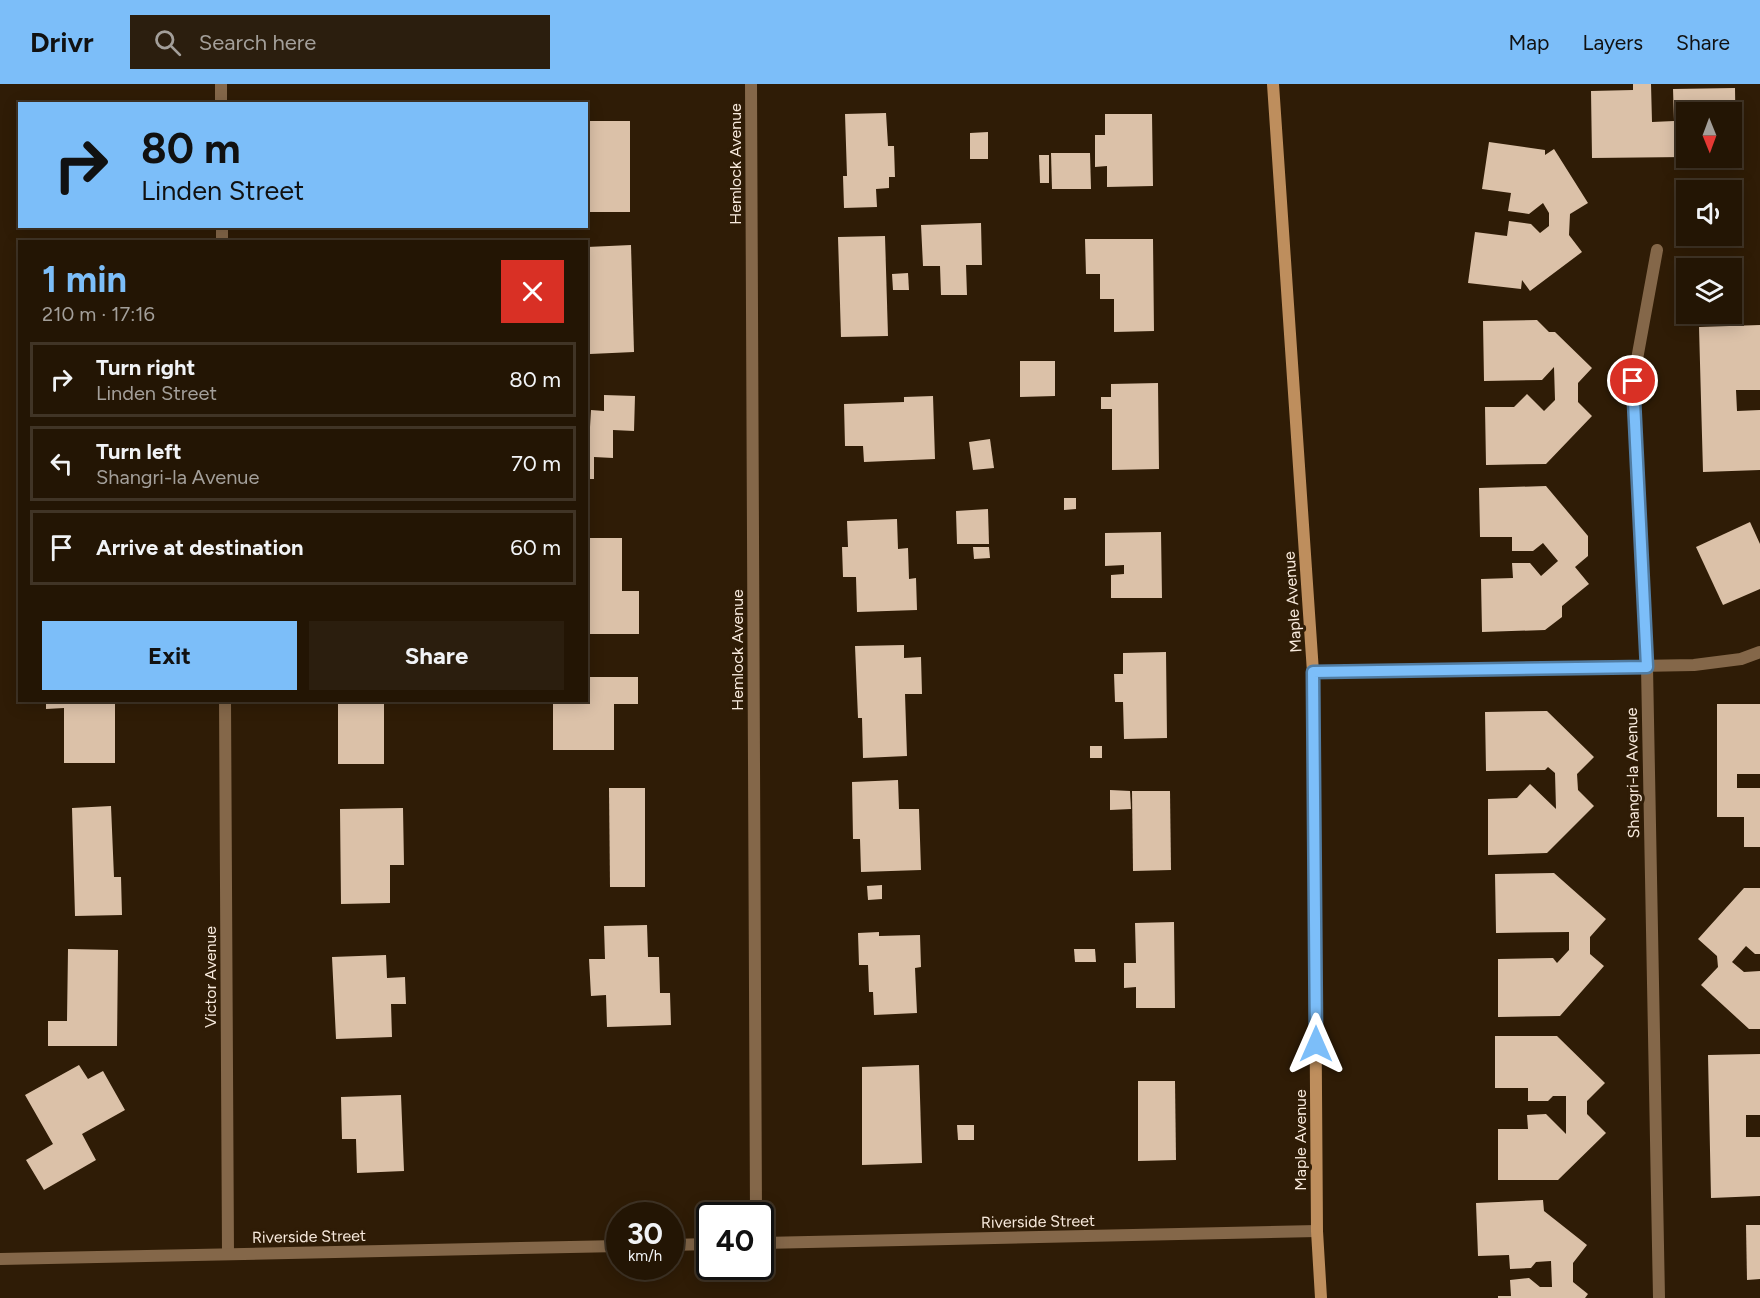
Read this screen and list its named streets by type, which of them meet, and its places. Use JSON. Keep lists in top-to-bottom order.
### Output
{
  "streets": {
    "street": [
      "Hemlock Avenue",
      "Maple Avenue",
      "Shangri-la Avenue",
      "Victor Avenue",
      "Riverside Street"
    ]
  },
  "crossings": [
    ["Maple Avenue", "Riverside Street"],
    ["Victor Avenue", "Riverside Street"]
  ],
  "north": "bottom",
  "page": {
    "header": "Drivr",
    "search": "Search here",
    "nav": ["Map", "Layers", "Share"],
    "turn": ["80 m", "Linden Street"],
    "heading": ["1 min", "210 m · 17:16"],
    "list": [
      {
        "name": "Turn right",
        "note": "Linden Street",
        "value": "80 m"
      },
      {
        "name": "Turn left",
        "note": "Shangri-la Avenue",
        "value": "70 m"
      },
      {
        "name": "Arrive at destination",
        "value": "60 m"
      }
    ],
    "buttons": ["Exit", "Share"],
    "speed": "30 km/h",
    "limit": "40"
  }
}
